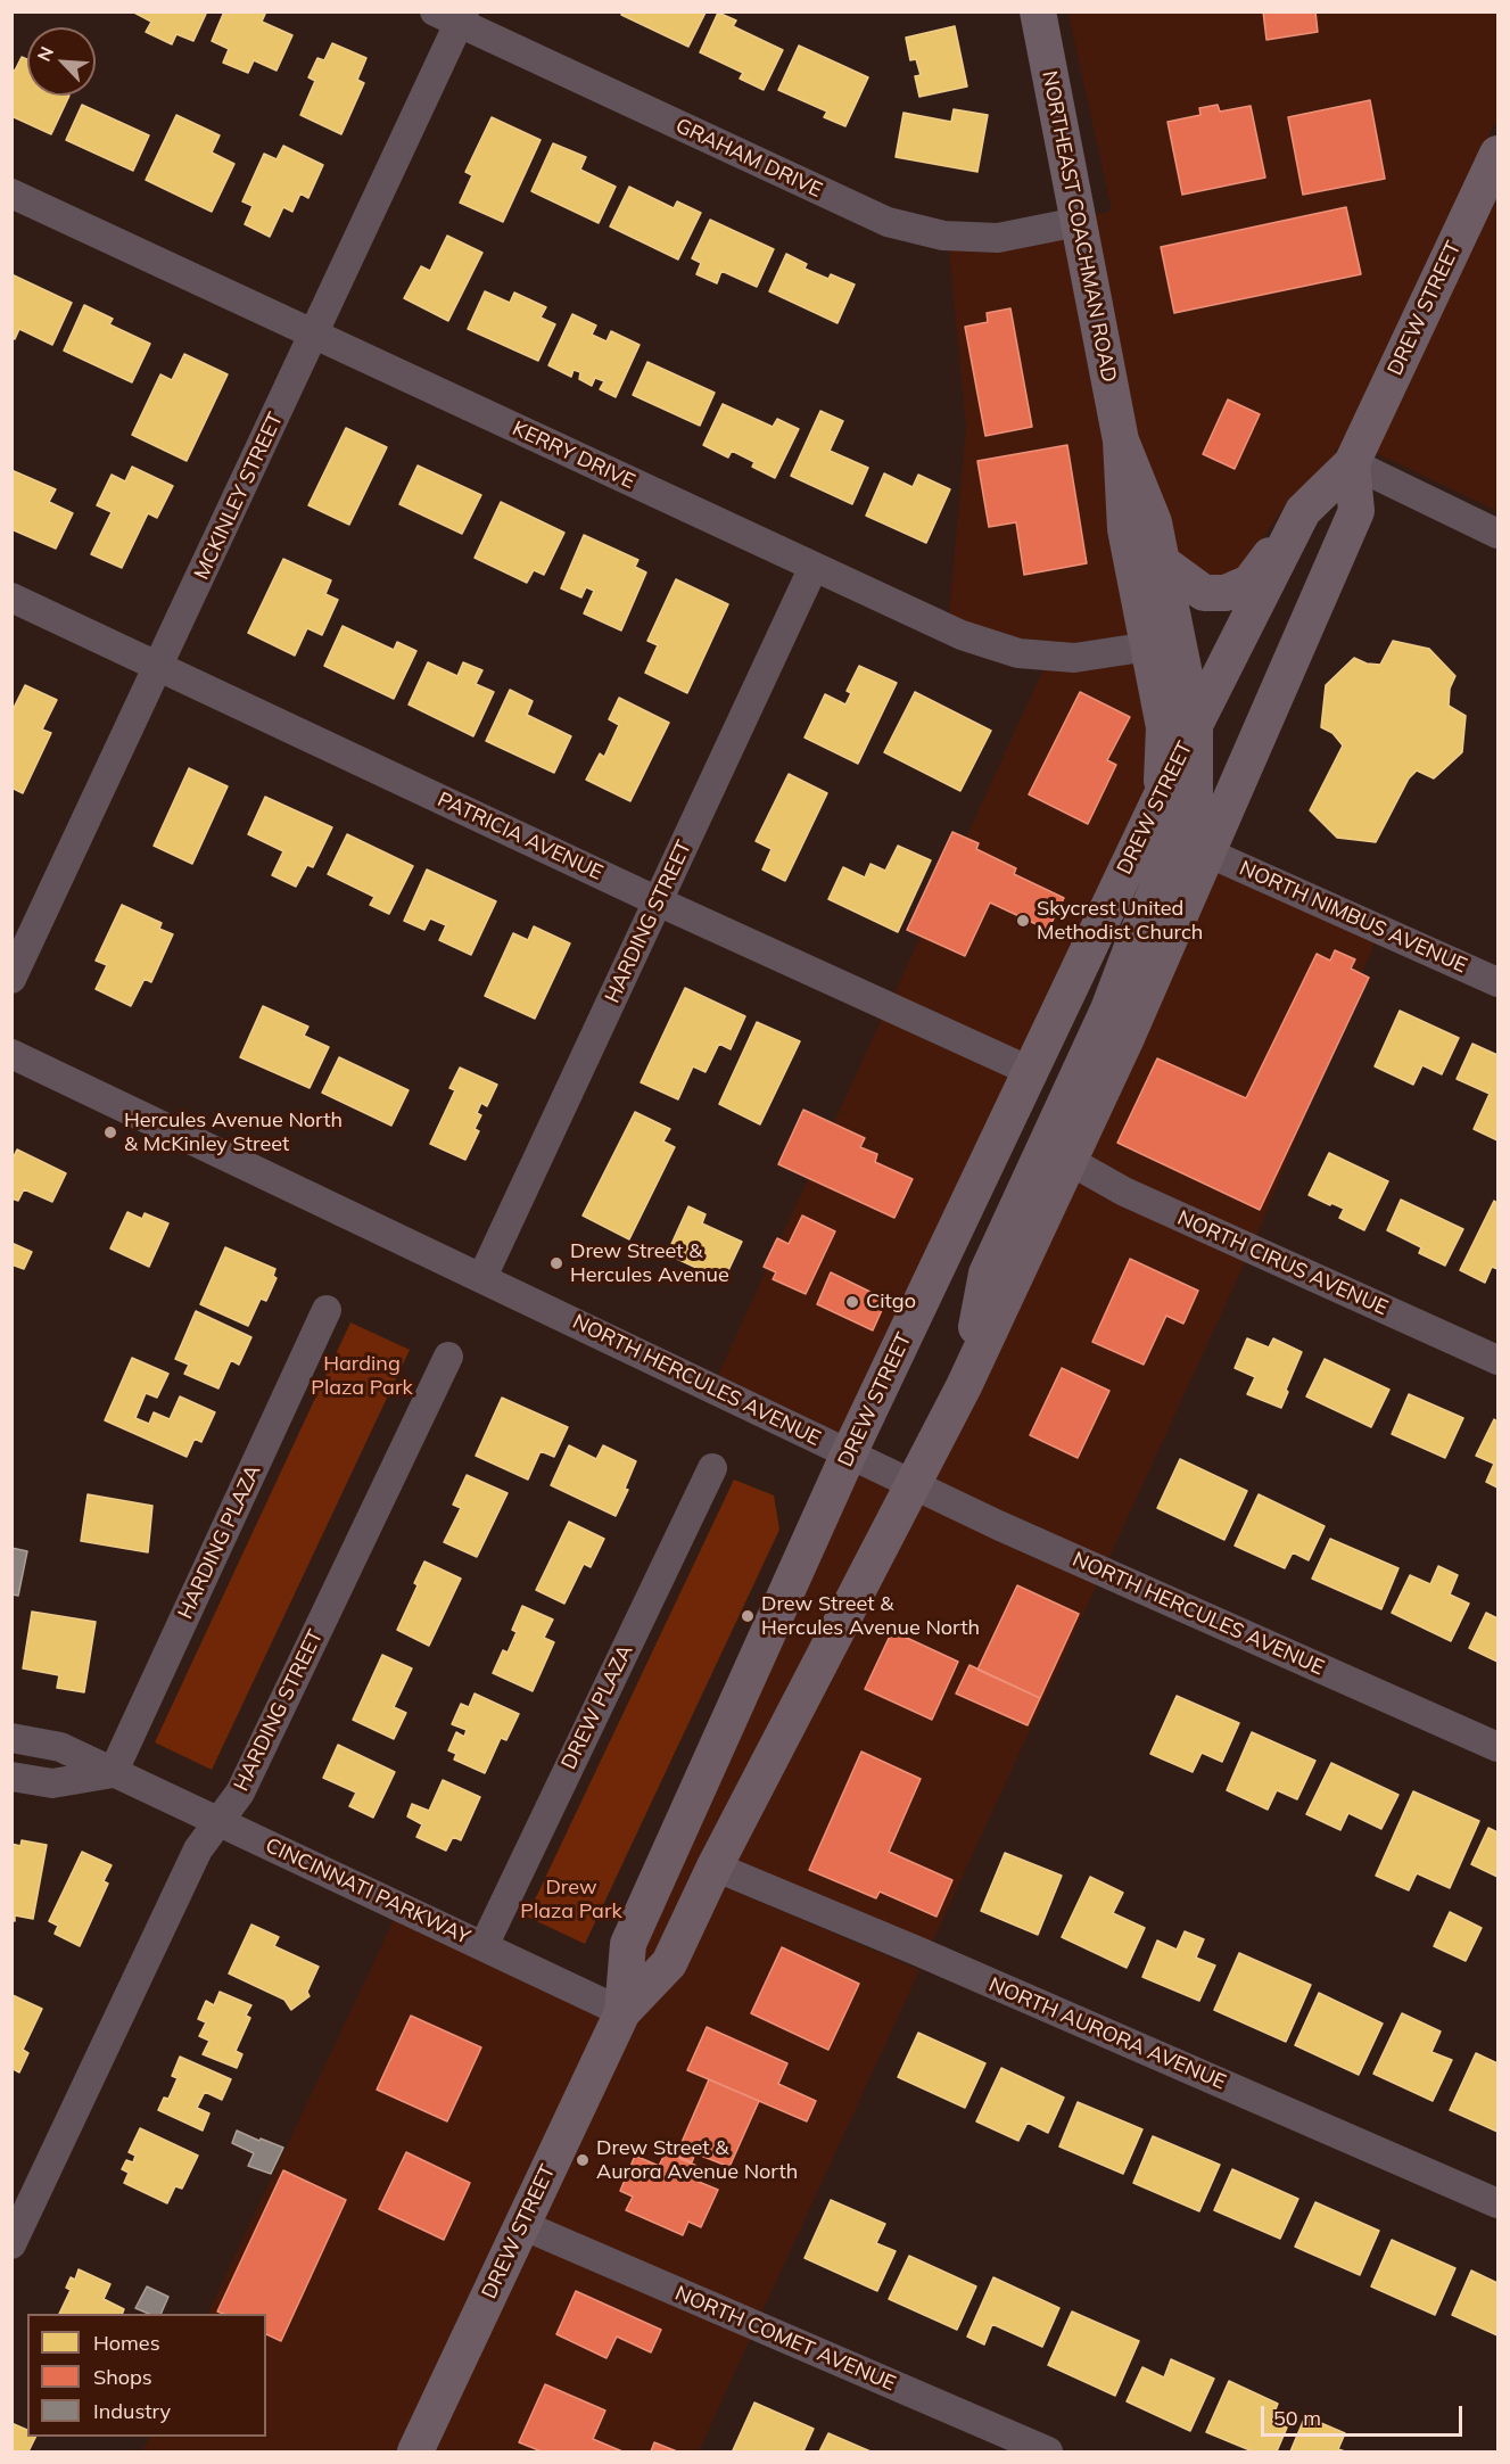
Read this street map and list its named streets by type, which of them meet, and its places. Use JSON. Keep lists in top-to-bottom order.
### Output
{
  "streets": {
    "main road": ["NORTHEAST COACHMAN ROAD", "DREW STREET"],
    "street": [
      "GRAHAM DRIVE",
      "KERRY DRIVE",
      "MCKINLEY STREET",
      "PATRICIA AVENUE",
      "NORTH NIMBUS AVENUE",
      "HARDING STREET",
      "NORTH CIRUS AVENUE",
      "NORTH HERCULES AVENUE",
      "HARDING PLAZA",
      "DREW PLAZA",
      "CINCINNATI PARKWAY",
      "NORTH AURORA AVENUE",
      "NORTH COMET AVENUE"
    ]
  },
  "crossings": [
    ["GRAHAM DRIVE", "NORTHEAST COACHMAN ROAD"],
    ["GRAHAM DRIVE", "MCKINLEY STREET"],
    ["NORTHEAST COACHMAN ROAD", "DREW STREET"],
    ["NORTHEAST COACHMAN ROAD", "KERRY DRIVE"],
    ["DREW STREET", "PATRICIA AVENUE"],
    ["DREW STREET", "NORTH NIMBUS AVENUE"],
    ["DREW STREET", "NORTH CIRUS AVENUE"],
    ["DREW STREET", "NORTH HERCULES AVENUE"],
    ["DREW STREET", "CINCINNATI PARKWAY"],
    ["DREW STREET", "NORTH AURORA AVENUE"],
    ["DREW STREET", "NORTH COMET AVENUE"],
    ["KERRY DRIVE", "MCKINLEY STREET"],
    ["KERRY DRIVE", "HARDING STREET"],
    ["MCKINLEY STREET", "PATRICIA AVENUE"],
    ["PATRICIA AVENUE", "HARDING STREET"],
    ["HARDING STREET", "NORTH HERCULES AVENUE"],
    ["HARDING STREET", "CINCINNATI PARKWAY"],
    ["HARDING PLAZA", "CINCINNATI PARKWAY"],
    ["DREW PLAZA", "CINCINNATI PARKWAY"]
  ],
  "parks": ["Harding Plaza Park", "Drew Plaza Park"],
  "places": [
    "Skycrest United Methodist Church",
    "Hercules Avenue North & McKinley Street",
    "Drew Street & Hercules Avenue",
    "Citgo",
    "Drew Street & Hercules Avenue North",
    "Drew Street & Aurora Avenue North"
  ],
  "legend": ["Homes", "Shops", "Industry"],
  "scale_bar": "50 m",
  "north": "top left"
}
